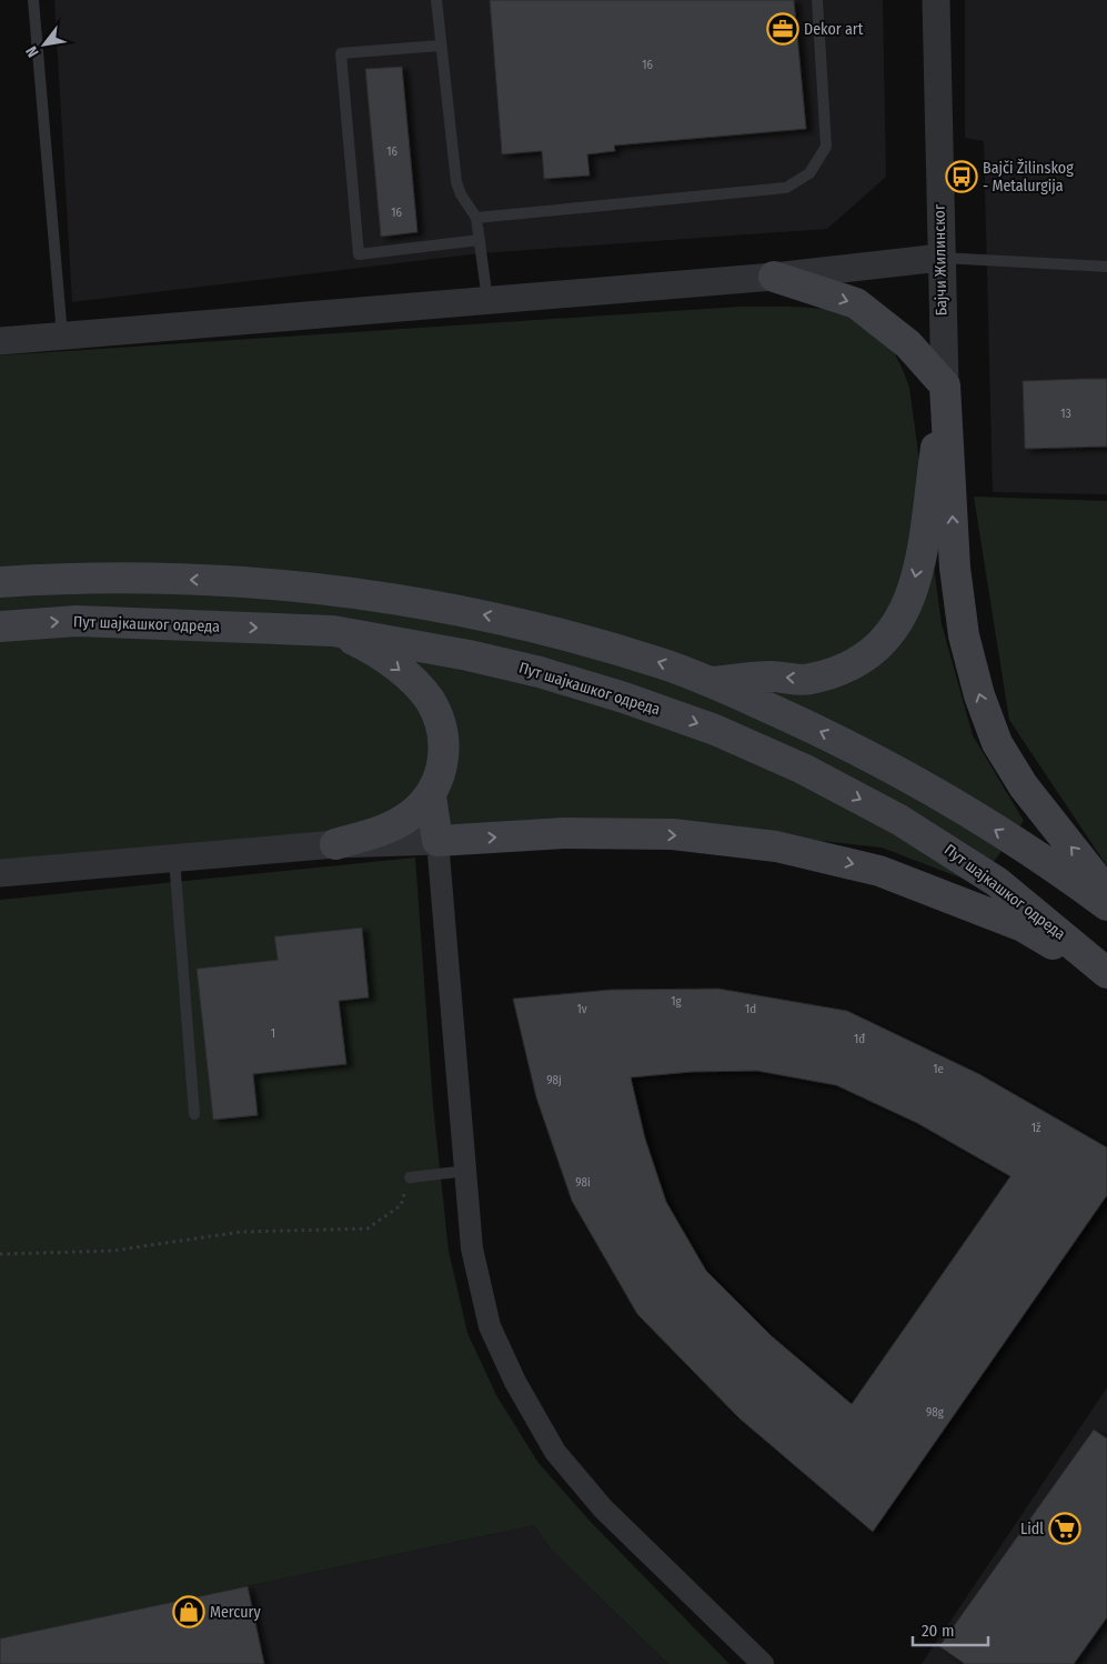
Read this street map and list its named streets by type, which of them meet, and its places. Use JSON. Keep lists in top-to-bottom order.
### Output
{
  "streets": {
    "main road": ["Пут шајкашког одреда"],
    "street": ["Бајчи Жилинског"]
  },
  "places": {
    "office": ["Dekor art"],
    "bus stop": ["Bajči Žilinskog - Metalurgija"],
    "supermarket": ["Lidl"],
    "shop": ["Mercury"]
  },
  "house_numbers": [
    "16",
    "16",
    "16",
    "13",
    "1g",
    "1v",
    "1d",
    "1",
    "1đ",
    "1e",
    "98j",
    "1ž",
    "98i",
    "98g"
  ],
  "scale_bar": "20 m",
  "north": "bottom left"
}
